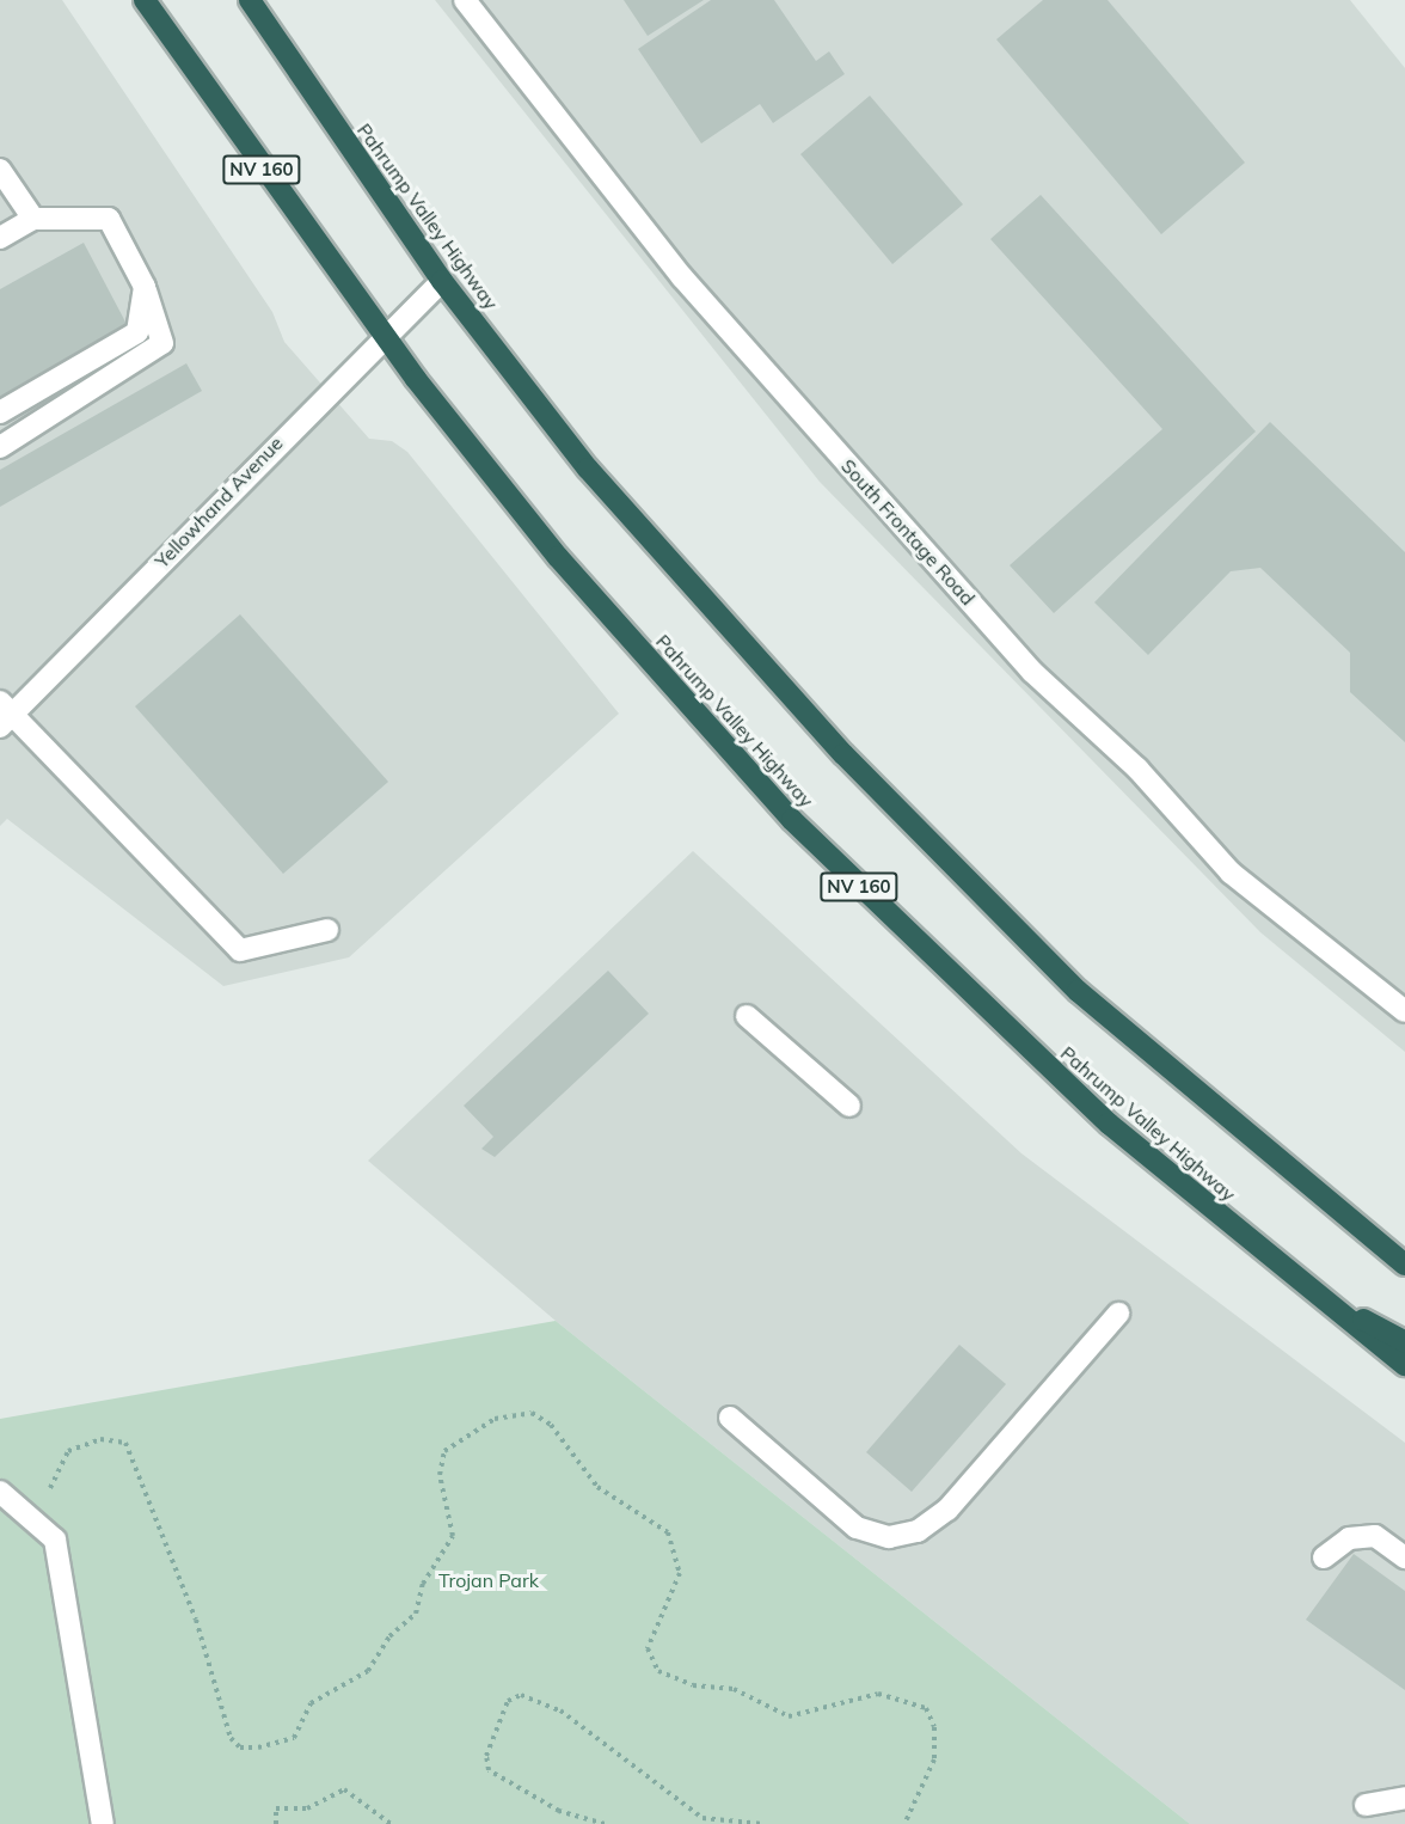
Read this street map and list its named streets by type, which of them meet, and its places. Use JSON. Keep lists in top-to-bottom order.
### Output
{
  "streets": {
    "highway": ["NV 160", "Pahrump Valley Highway"],
    "street": ["Yellowhand Avenue", "South Frontage Road"]
  },
  "crossings": [
    ["Pahrump Valley Highway", "Yellowhand Avenue"]
  ],
  "parks": ["Trojan Park"]
}
